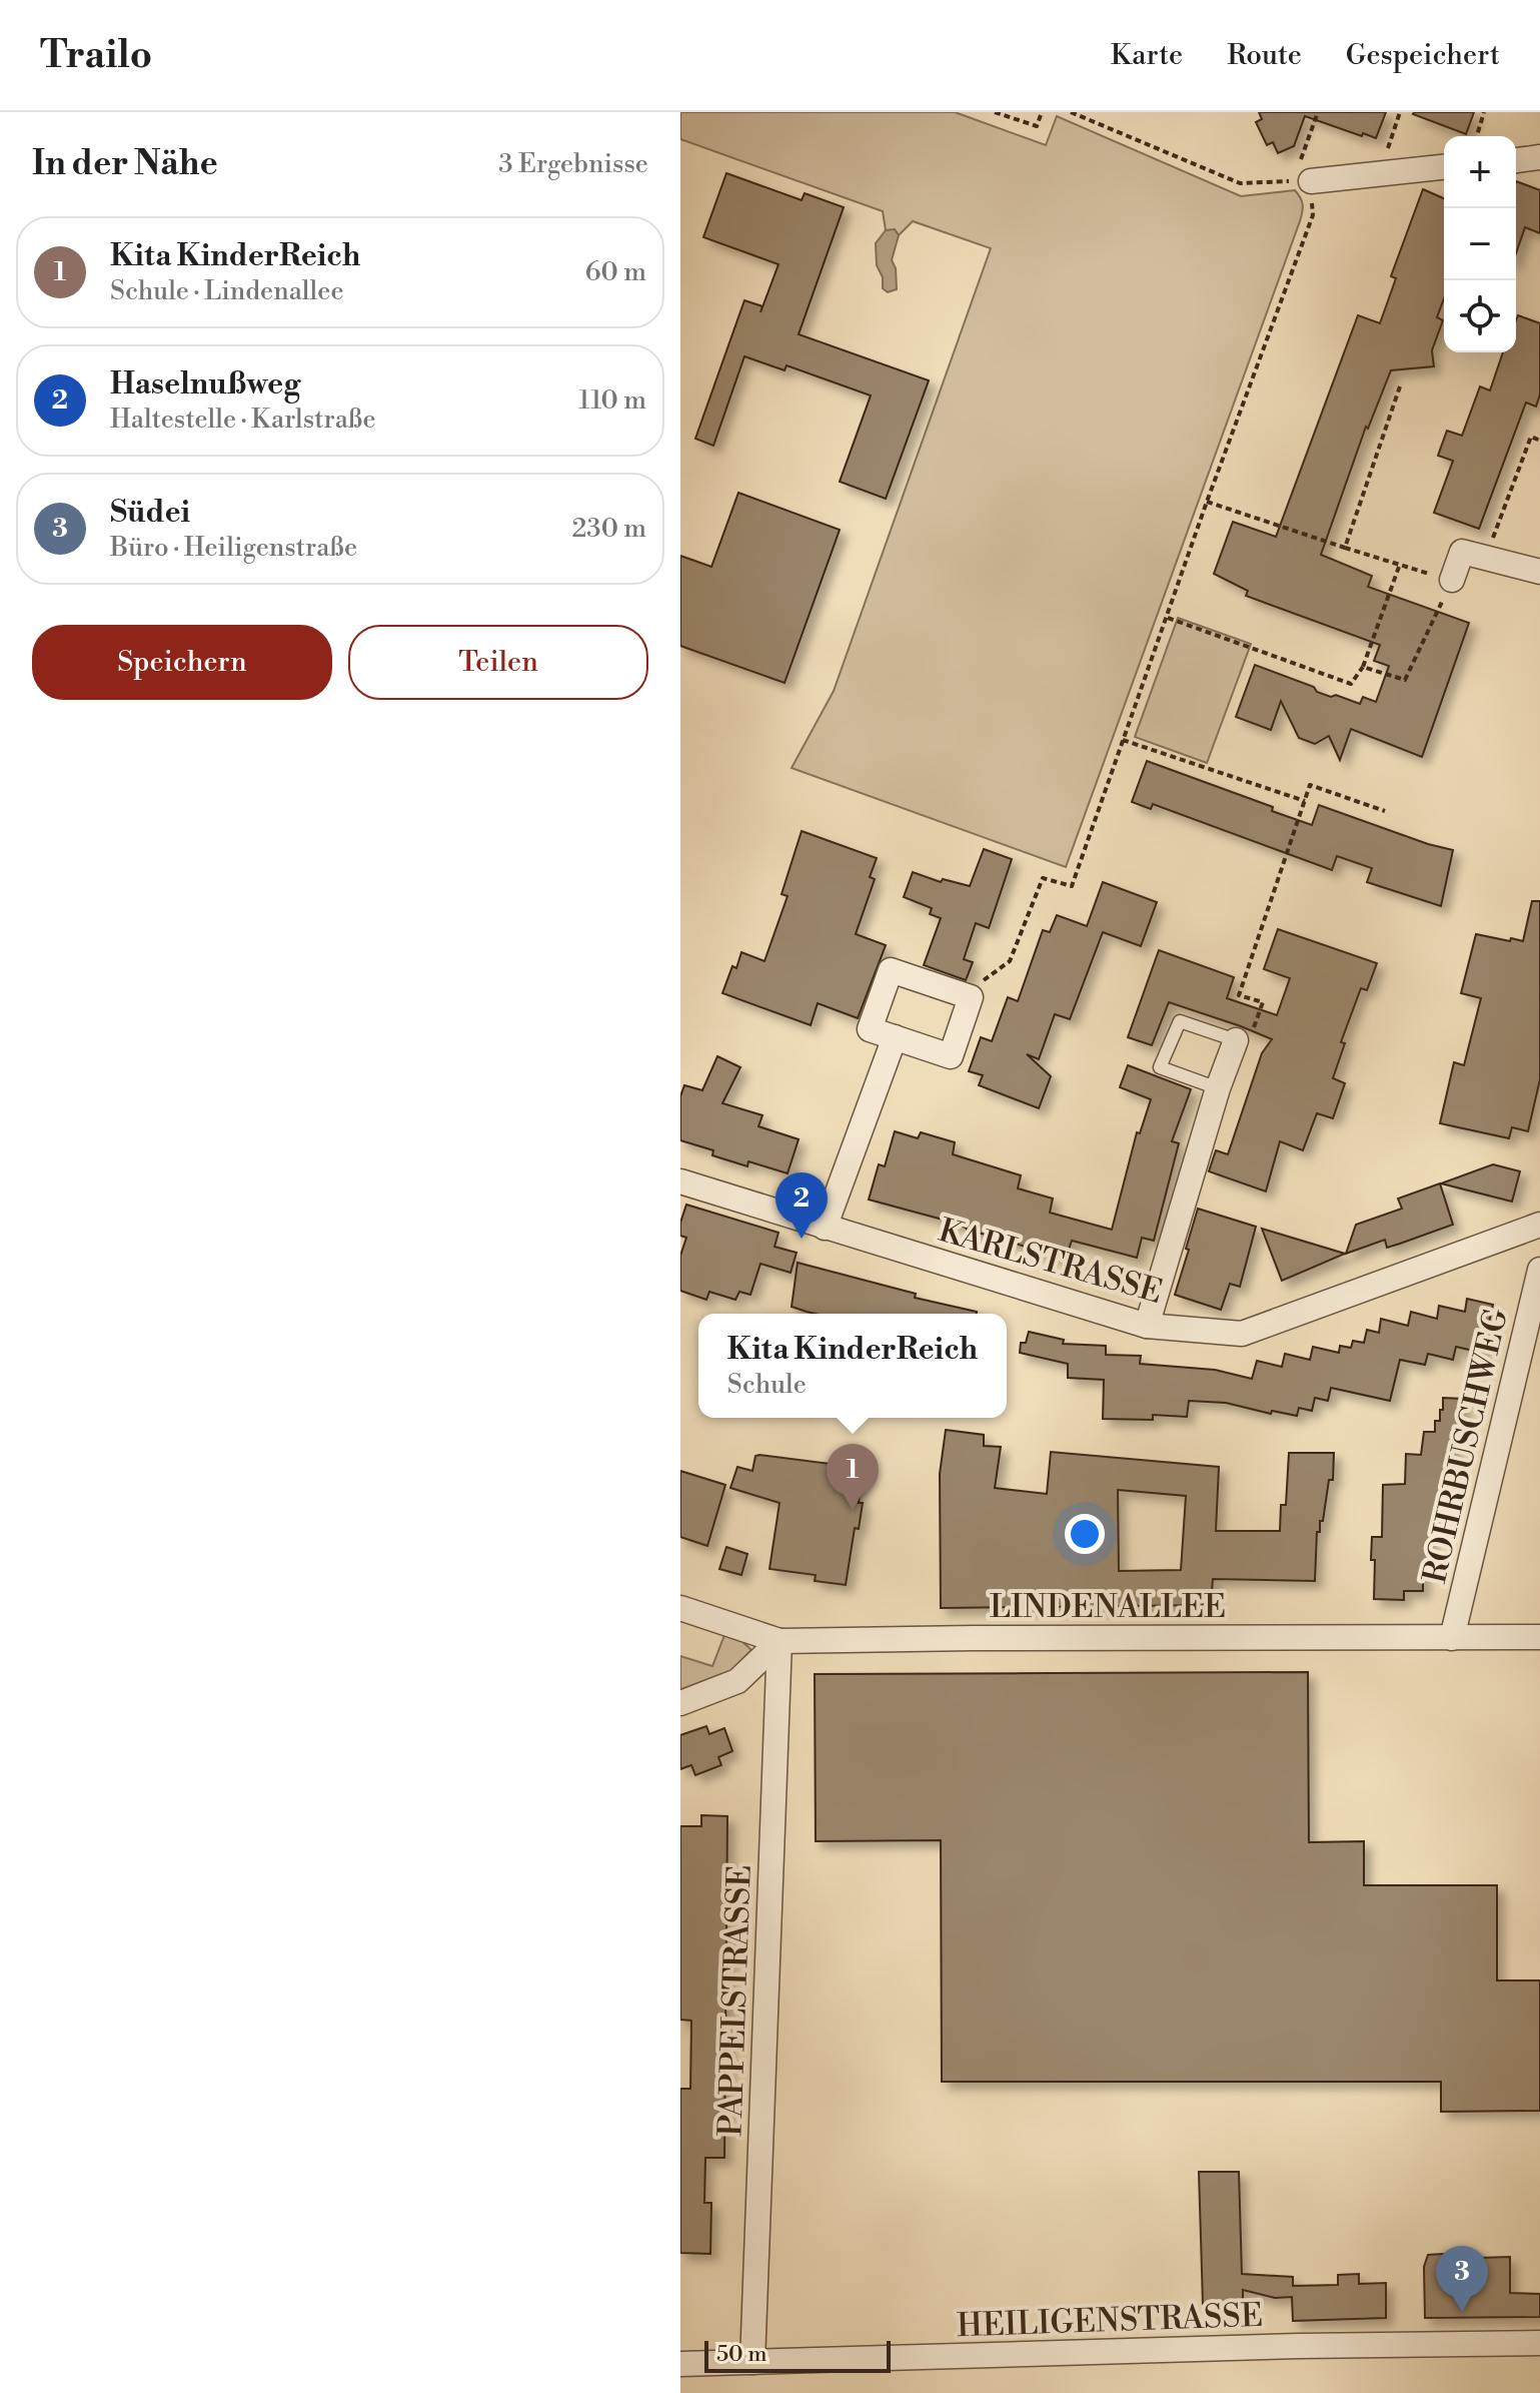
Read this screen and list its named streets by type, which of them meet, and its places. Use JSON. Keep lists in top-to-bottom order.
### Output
{
  "streets": {
    "street": [
      "KARLSTRASSE",
      "ROHRBUSCHWEG",
      "LINDENALLEE",
      "PAPPELSTRASSE",
      "HEILIGENSTRASSE"
    ]
  },
  "crossings": [
    ["ROHRBUSCHWEG", "LINDENALLEE"],
    ["LINDENALLEE", "PAPPELSTRASSE"],
    ["PAPPELSTRASSE", "HEILIGENSTRASSE"]
  ],
  "scale_bar": "50 m",
  "page": {
    "header": "Trailo",
    "nav": ["Karte", "Route", "Gespeichert"],
    "heading": ["In der Nähe", "3 Ergebnisse"],
    "map_buttons": ["+", "−"],
    "list": [
      {
        "mark": "1",
        "name": "Kita KinderReich",
        "note": "Schule · Lindenallee",
        "value": "60 m"
      },
      {
        "mark": "2",
        "name": "Haselnußweg",
        "note": "Haltestelle · Karlstraße",
        "value": "110 m"
      },
      {
        "mark": "3",
        "name": "Südei",
        "note": "Büro · Heiligenstraße",
        "value": "230 m"
      }
    ],
    "buttons": ["Speichern", "Teilen"],
    "pins": ["2", "1", "3"],
    "popup": ["Kita KinderReich", "Schule"],
    "scale": "50 m"
  }
}
